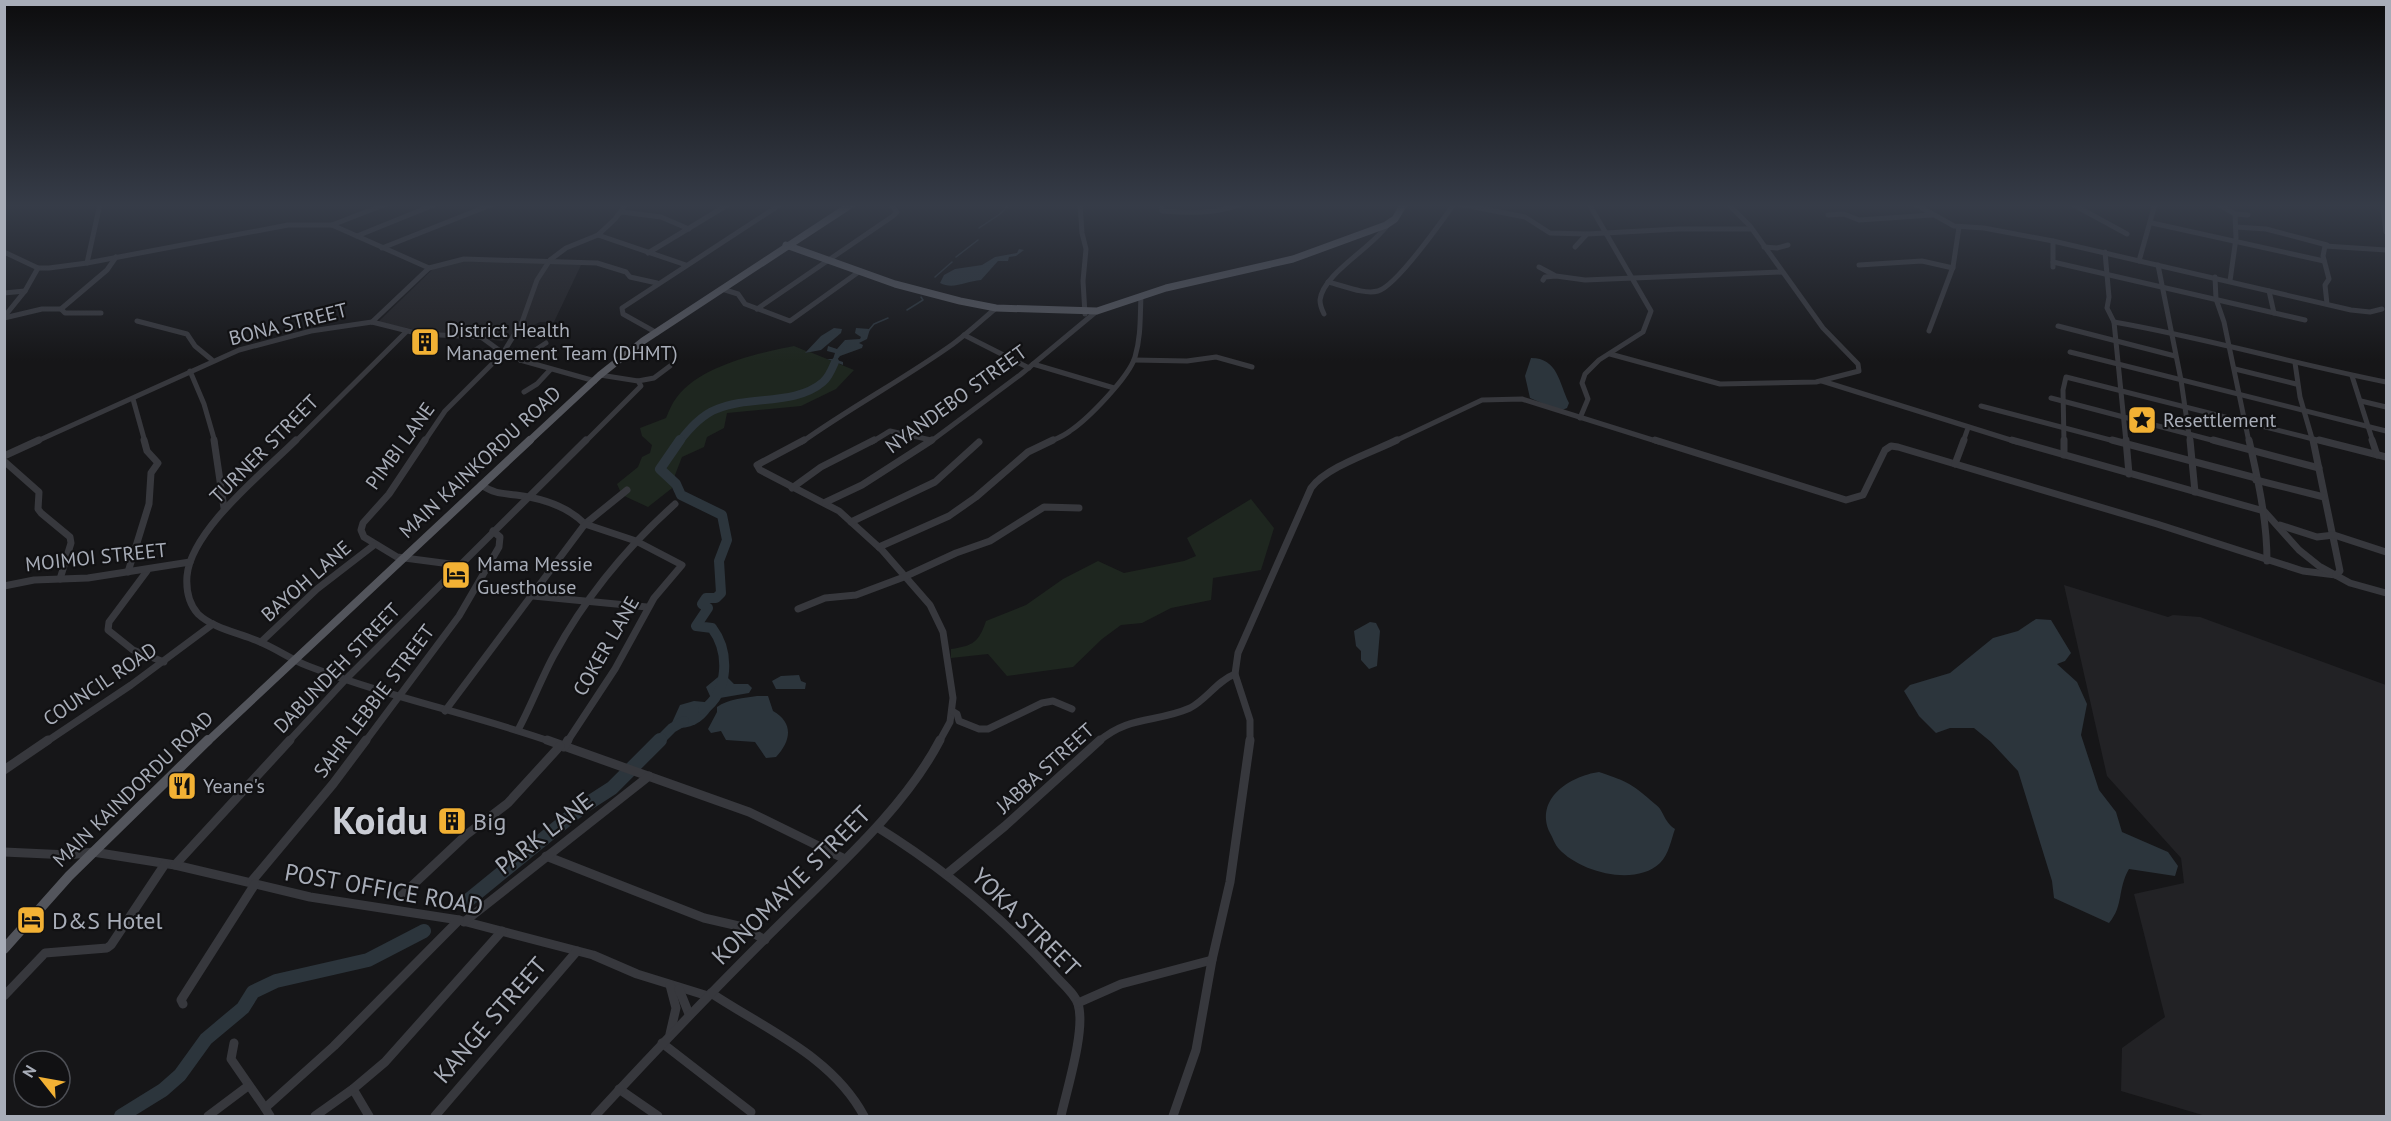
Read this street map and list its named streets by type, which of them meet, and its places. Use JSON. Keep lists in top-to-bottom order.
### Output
{
  "streets": {
    "main road": ["MAIN KAINKORDU ROAD", "MAIN KAINDORDU ROAD"],
    "street": [
      "BONA STREET",
      "NYANDEBO STREET",
      "PIMBI LANE",
      "TURNER STREET",
      "MOIMOI STREET",
      "BAYOH LANE",
      "COKER LANE",
      "DABUNDEH STREET",
      "COUNCIL ROAD",
      "SAHR LEBBIE STREET",
      "JABBA STREET",
      "PARK LANE",
      "KONOMAYIE STREET",
      "POST OFFICE ROAD",
      "YOKA STREET",
      "KANGE STREET"
    ]
  },
  "crossings": [
    ["BONA STREET", "PIMBI LANE"],
    ["BONA STREET", "TURNER STREET"],
    ["BONA STREET", "MAIN KAINKORDU ROAD"],
    ["BONA STREET", "DABUNDEH STREET"],
    ["NYANDEBO STREET", "KONOMAYIE STREET"],
    ["PIMBI LANE", "BAYOH LANE"],
    ["TURNER STREET", "MOIMOI STREET"],
    ["TURNER STREET", "BAYOH LANE"],
    ["TURNER STREET", "COUNCIL ROAD"],
    ["TURNER STREET", "MAIN KAINDORDU ROAD"],
    ["MAIN KAINKORDU ROAD", "MAIN KAINDORDU ROAD"],
    ["DABUNDEH STREET", "SAHR LEBBIE STREET"],
    ["DABUNDEH STREET", "POST OFFICE ROAD"],
    ["SAHR LEBBIE STREET", "POST OFFICE ROAD"],
    ["JABBA STREET", "YOKA STREET"],
    ["MAIN KAINDORDU ROAD", "POST OFFICE ROAD"],
    ["PARK LANE", "POST OFFICE ROAD"],
    ["KONOMAYIE STREET", "POST OFFICE ROAD"],
    ["KONOMAYIE STREET", "YOKA STREET"],
    ["POST OFFICE ROAD", "KANGE STREET"]
  ],
  "districts": ["Koidu"],
  "places": {
    "building": ["District Health Management Team (DHMT)", "Big"],
    "place": ["Resettlement"],
    "hotel": ["Mama Messie Guesthouse", "D&S Hotel"],
    "restaurant": ["Yeane's"]
  },
  "north": "top left"
}
